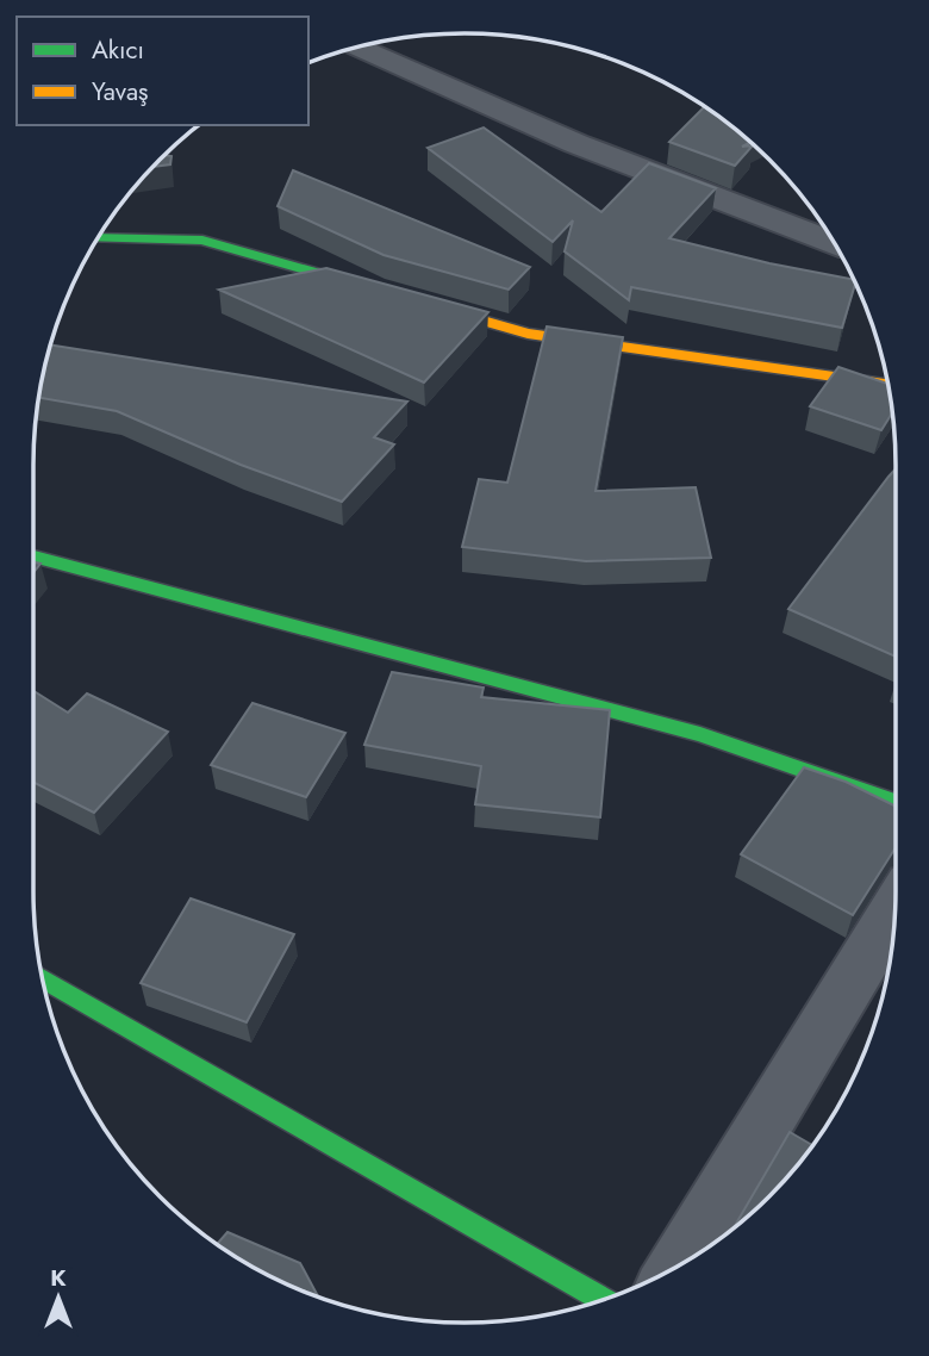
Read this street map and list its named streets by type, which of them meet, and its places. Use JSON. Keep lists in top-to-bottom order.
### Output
{
  "legend": ["Akıcı", "Yavaş"],
  "north": "top"
}
